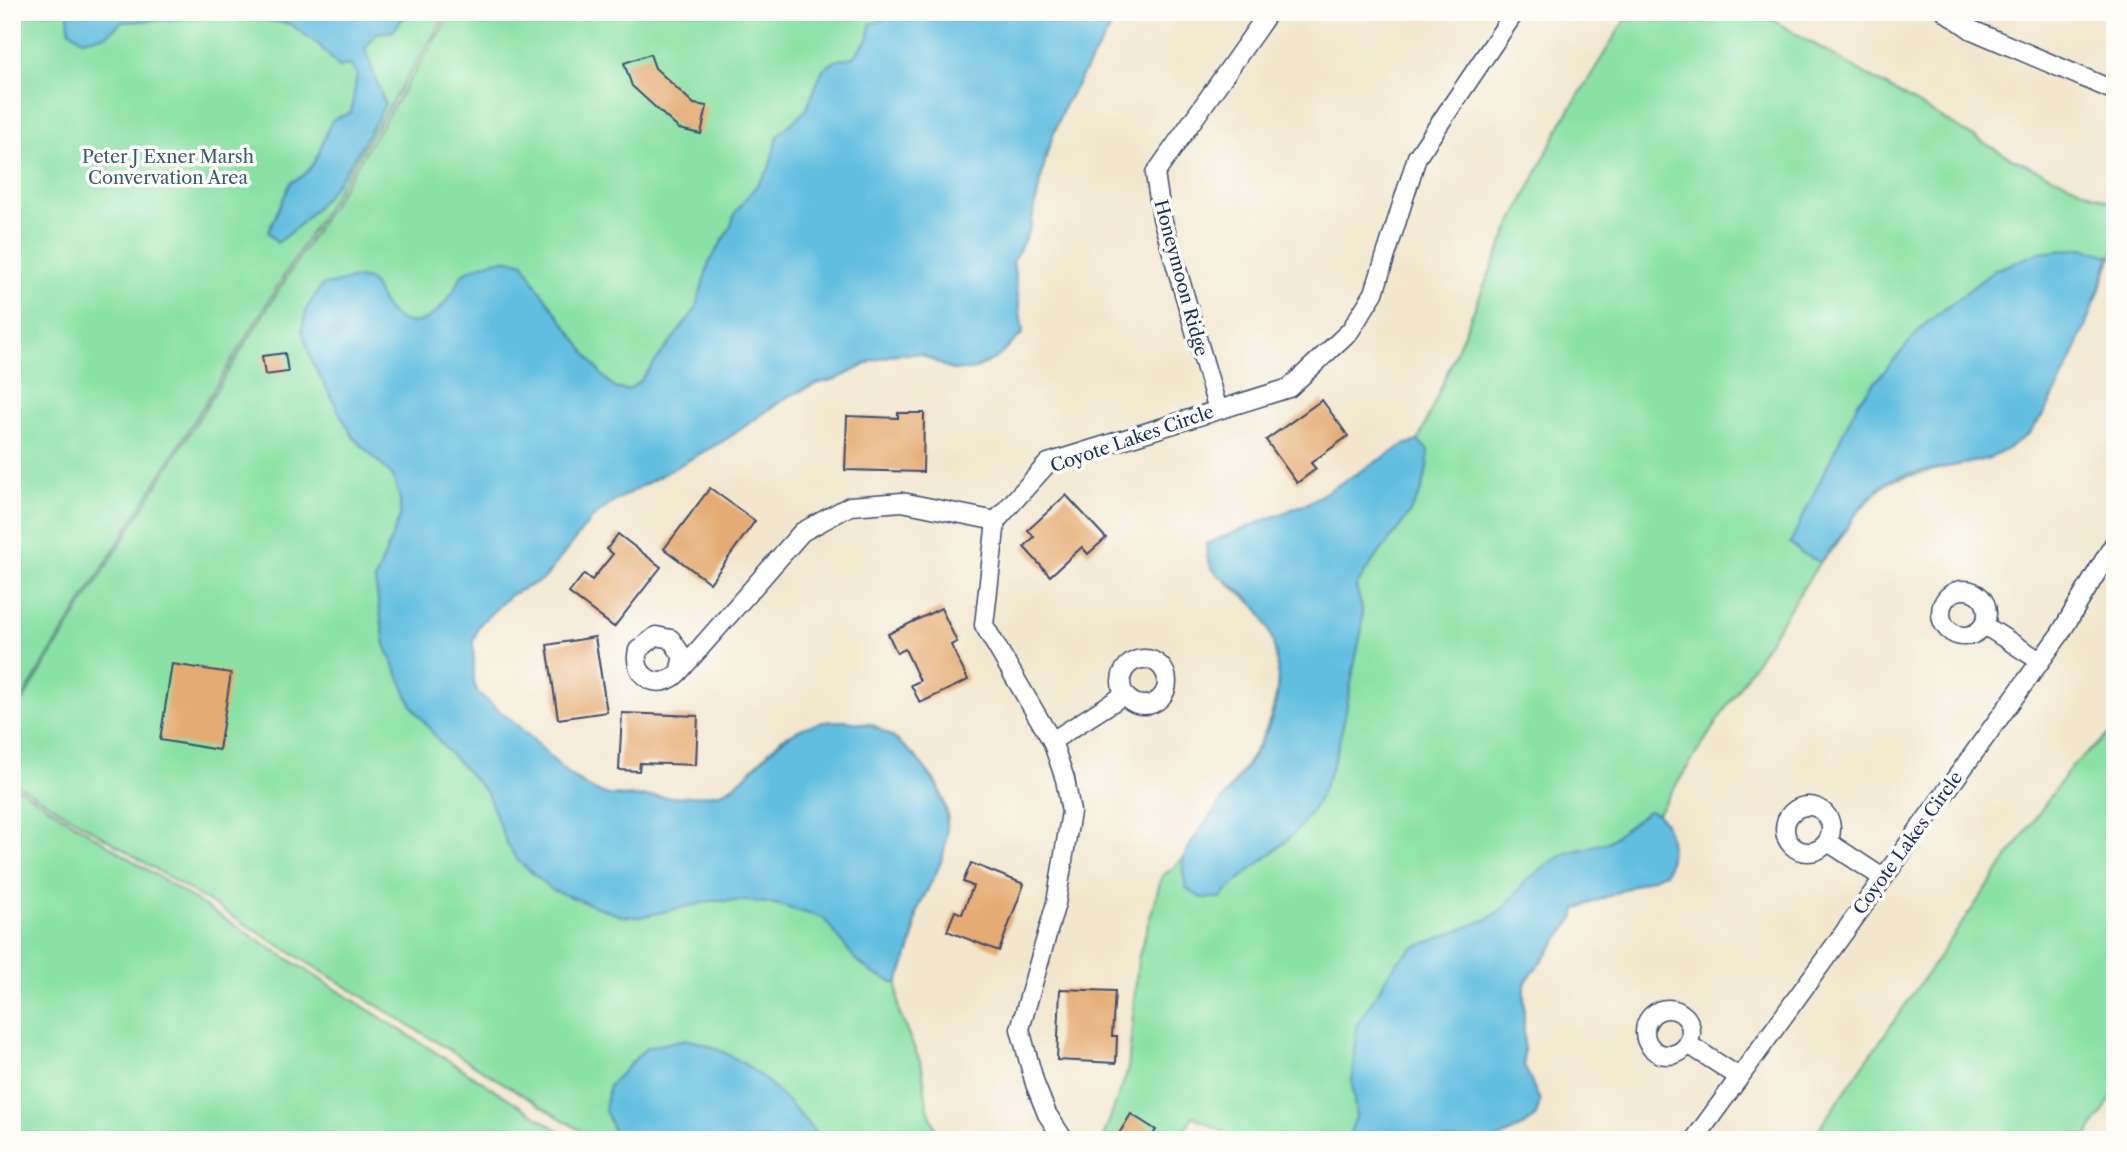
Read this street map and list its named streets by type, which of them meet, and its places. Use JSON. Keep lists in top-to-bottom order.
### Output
{
  "streets": {
    "street": ["Honeymoon Ridge", "Coyote Lakes Circle"]
  },
  "crossings": [
    ["Honeymoon Ridge", "Coyote Lakes Circle"]
  ],
  "parks": ["Peter J Exner Marsh Convervation Area"]
}
